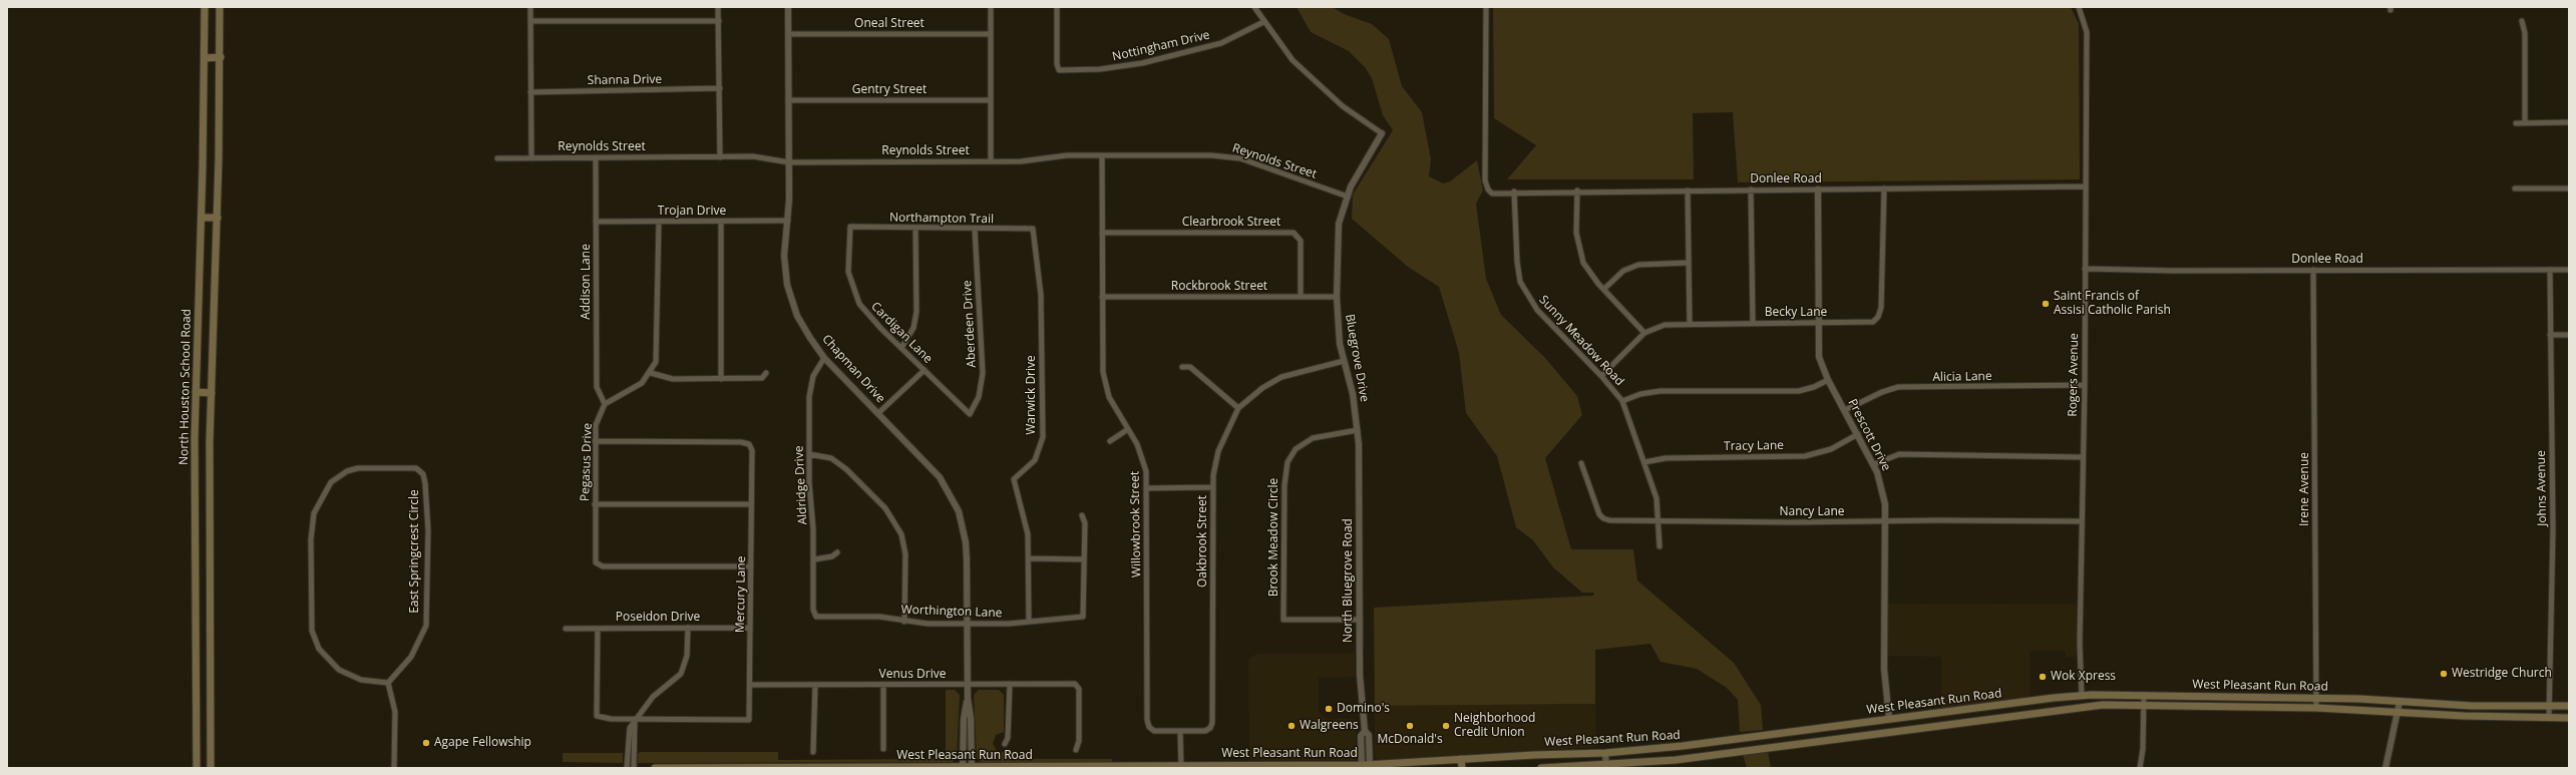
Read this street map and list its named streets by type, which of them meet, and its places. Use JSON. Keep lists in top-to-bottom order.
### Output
{
  "streets": {
    "main road": ["North Houston School Road", "West Pleasant Run Road"],
    "street": [
      "Oneal Street",
      "Nottingham Drive",
      "Shanna Drive",
      "Gentry Street",
      "Reynolds Street",
      "Donlee Road",
      "Trojan Drive",
      "Northampton Trail",
      "Clearbrook Street",
      "Addison Lane",
      "Rockbrook Street",
      "Becky Lane",
      "Aberdeen Drive",
      "Cardigan Lane",
      "Sunny Meadow Road",
      "Bluegrove Drive",
      "Chapman Drive",
      "Rogers Avenue",
      "Alicia Lane",
      "Warwick Drive",
      "Prescott Drive",
      "Tracy Lane",
      "Pegasus Drive",
      "Aldridge Drive",
      "Johns Avenue",
      "Irene Avenue",
      "Nancy Lane",
      "Willowbrook Street",
      "Brook Meadow Circle",
      "Oakbrook Street",
      "East Springcrest Circle",
      "North Bluegrove Road",
      "Mercury Lane",
      "Worthington Lane",
      "Poseidon Drive",
      "Venus Drive"
    ]
  },
  "crossings": [
    ["Oneal Street", "Chapman Drive"],
    ["Gentry Street", "Chapman Drive"],
    ["Reynolds Street", "Addison Lane"],
    ["Reynolds Street", "Bluegrove Drive"],
    ["Reynolds Street", "Chapman Drive"],
    ["Reynolds Street", "Willowbrook Street"],
    ["Donlee Road", "Becky Lane"],
    ["Donlee Road", "Sunny Meadow Road"],
    ["Donlee Road", "Rogers Avenue"],
    ["Donlee Road", "Prescott Drive"],
    ["Donlee Road", "Johns Avenue"],
    ["Donlee Road", "Irene Avenue"],
    ["Trojan Drive", "Addison Lane"],
    ["Trojan Drive", "Chapman Drive"],
    ["Northampton Trail", "Aberdeen Drive"],
    ["Northampton Trail", "Cardigan Lane"],
    ["Northampton Trail", "Warwick Drive"],
    ["Clearbrook Street", "Rockbrook Street"],
    ["Clearbrook Street", "Willowbrook Street"],
    ["Addison Lane", "Pegasus Drive"],
    ["Rockbrook Street", "Bluegrove Drive"],
    ["Rockbrook Street", "Willowbrook Street"],
    ["Becky Lane", "Sunny Meadow Road"],
    ["Becky Lane", "Prescott Drive"],
    ["Aberdeen Drive", "Cardigan Lane"],
    ["Sunny Meadow Road", "Tracy Lane"],
    ["Sunny Meadow Road", "Nancy Lane"],
    ["Bluegrove Drive", "Brook Meadow Circle"],
    ["Bluegrove Drive", "Oakbrook Street"],
    ["Bluegrove Drive", "North Bluegrove Road"],
    ["Chapman Drive", "Aldridge Drive"],
    ["Chapman Drive", "Worthington Lane"],
    ["Chapman Drive", "Venus Drive"],
    ["Chapman Drive", "West Pleasant Run Road"],
    ["Rogers Avenue", "Alicia Lane"],
    ["Rogers Avenue", "Nancy Lane"],
    ["Rogers Avenue", "West Pleasant Run Road"],
    ["Alicia Lane", "Prescott Drive"],
    ["Warwick Drive", "Worthington Lane"],
    ["Prescott Drive", "Tracy Lane"],
    ["Prescott Drive", "Nancy Lane"],
    ["Prescott Drive", "West Pleasant Run Road"],
    ["Pegasus Drive", "Mercury Lane"],
    ["Aldridge Drive", "Worthington Lane"],
    ["Johns Avenue", "West Pleasant Run Road"],
    ["Irene Avenue", "West Pleasant Run Road"],
    ["Willowbrook Street", "Oakbrook Street"],
    ["Brook Meadow Circle", "North Bluegrove Road"],
    ["North Bluegrove Road", "West Pleasant Run Road"],
    ["Mercury Lane", "Poseidon Drive"],
    ["Mercury Lane", "Venus Drive"]
  ],
  "places": [
    "Saint Francis of Assisi Catholic Parish",
    "Westridge Church",
    "Wok Xpress",
    "Domino's",
    "Walgreens",
    "McDonald's",
    "Neighborhood Credit Union",
    "Agape Fellowship"
  ]
}
